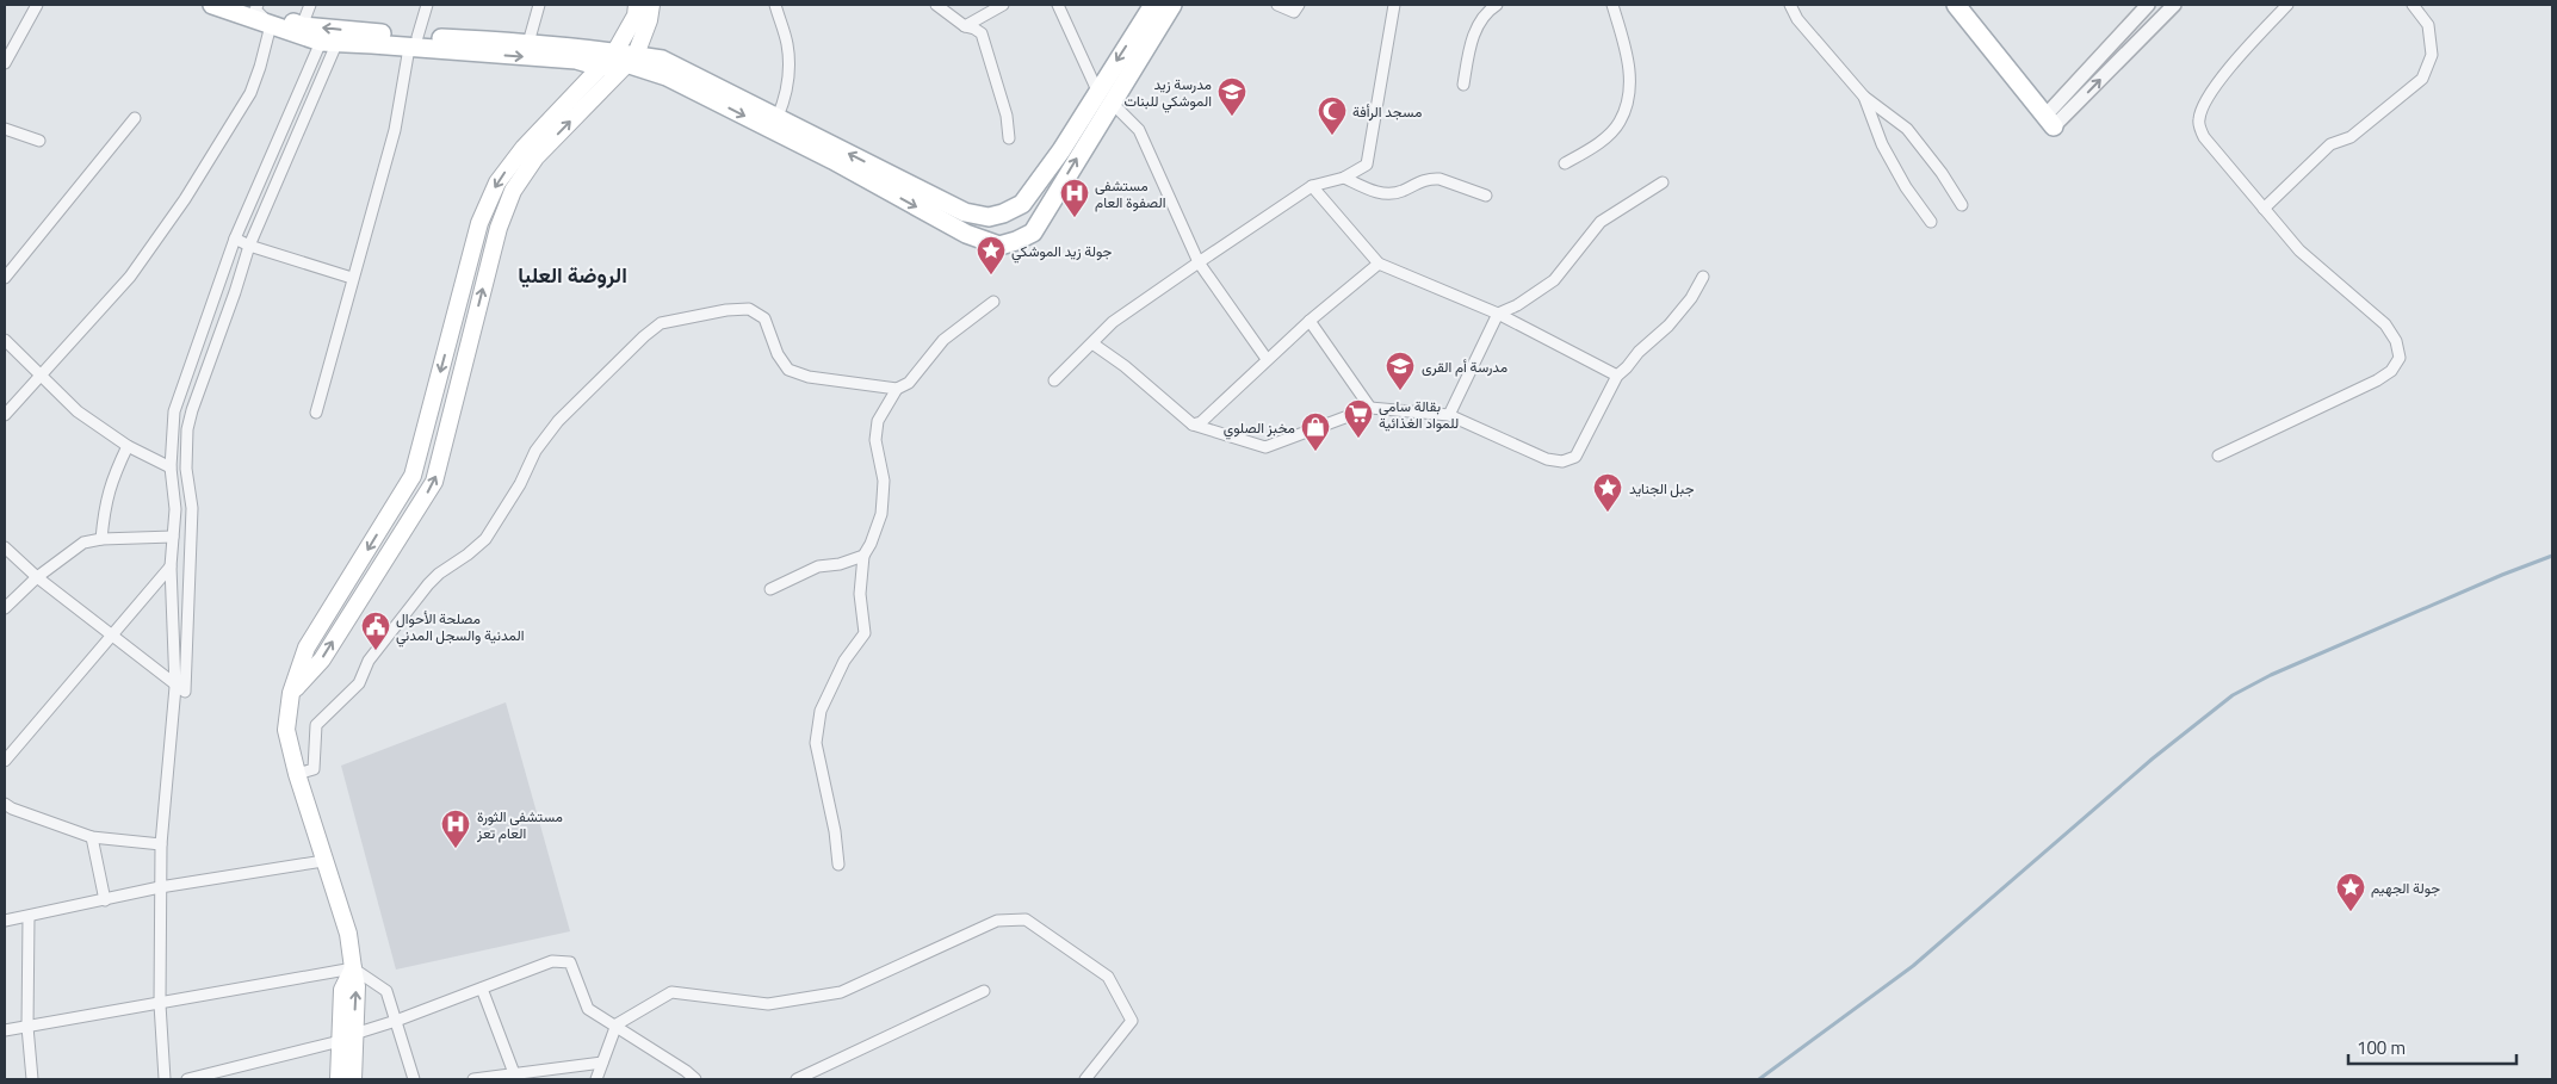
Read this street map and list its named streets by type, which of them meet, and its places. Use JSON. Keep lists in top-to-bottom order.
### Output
{
  "districts": ["الروضة العليا"],
  "places": {
    "school or university": ["مدرسة زيد الموشكي للبنات", "مدرسة أم القرى"],
    "mosque": ["مسجد الرأفة"],
    "hospital": ["مستشفى الصفوة العام", "مستشفى الثورة العام تعز"],
    "place": ["جولة زيد الموشكي", "جبل الجنايد", "جولة الجهيم"],
    "supermarket": ["بقالة سامي للمواد الغذائية"],
    "shop": ["مخبز الصلوي"],
    "public building": ["مصلحة الأحوال المدنية والسجل المدني"]
  },
  "scale_bar": "100 m"
}
